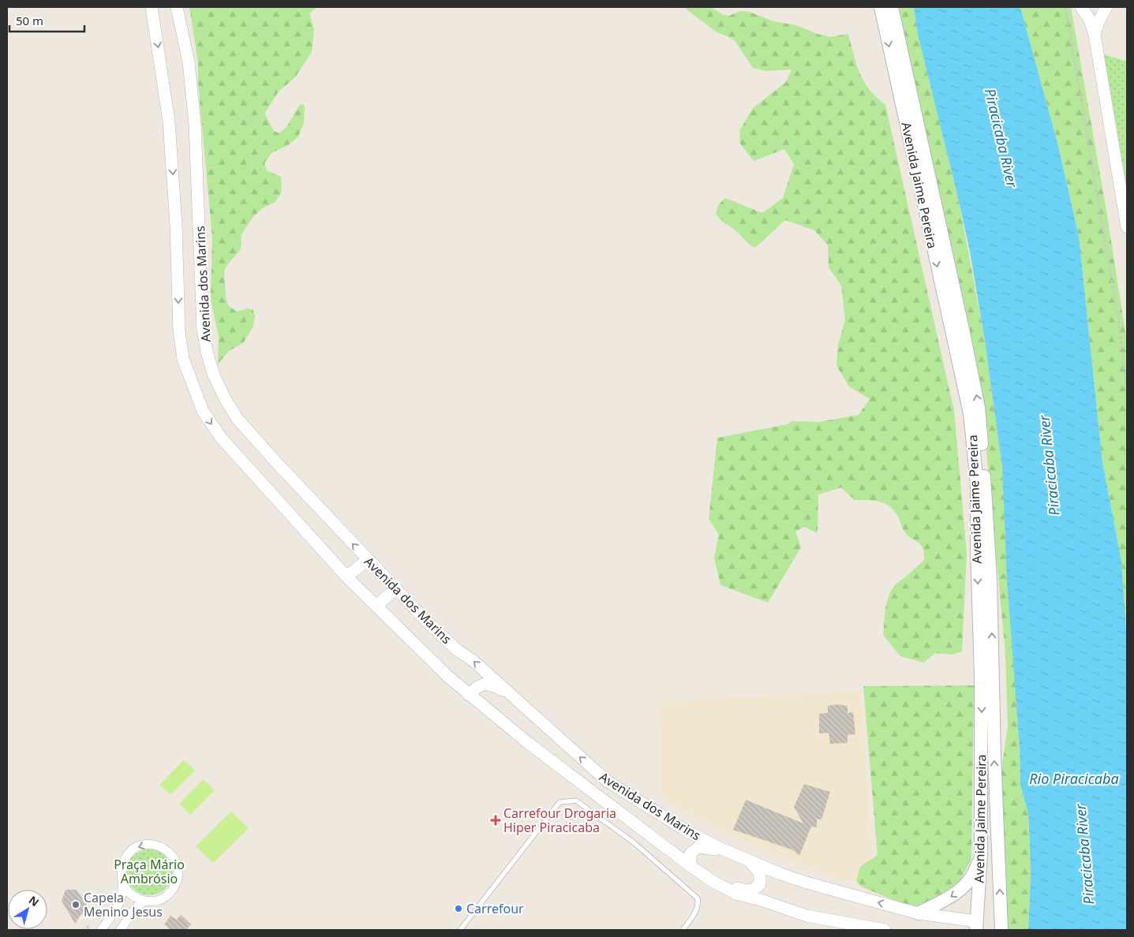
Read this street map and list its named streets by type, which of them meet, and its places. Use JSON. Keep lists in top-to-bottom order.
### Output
{
  "streets": {
    "main road": ["Avenida Jaime Pereira"],
    "street": ["Avenida dos Marins"]
  },
  "crossings": [
    ["Avenida Jaime Pereira", "Avenida dos Marins"]
  ],
  "water": ["Piracicaba River", "Rio Piracicaba"],
  "parks": ["Praça Mário Ambrósio"],
  "places": {
    "health": ["Carrefour Drogaria Hiper Piracicaba"],
    "other": ["Capela Menino Jesus", "Carrefour"]
  },
  "scale_bar": "50 m",
  "north": "top right"
}
